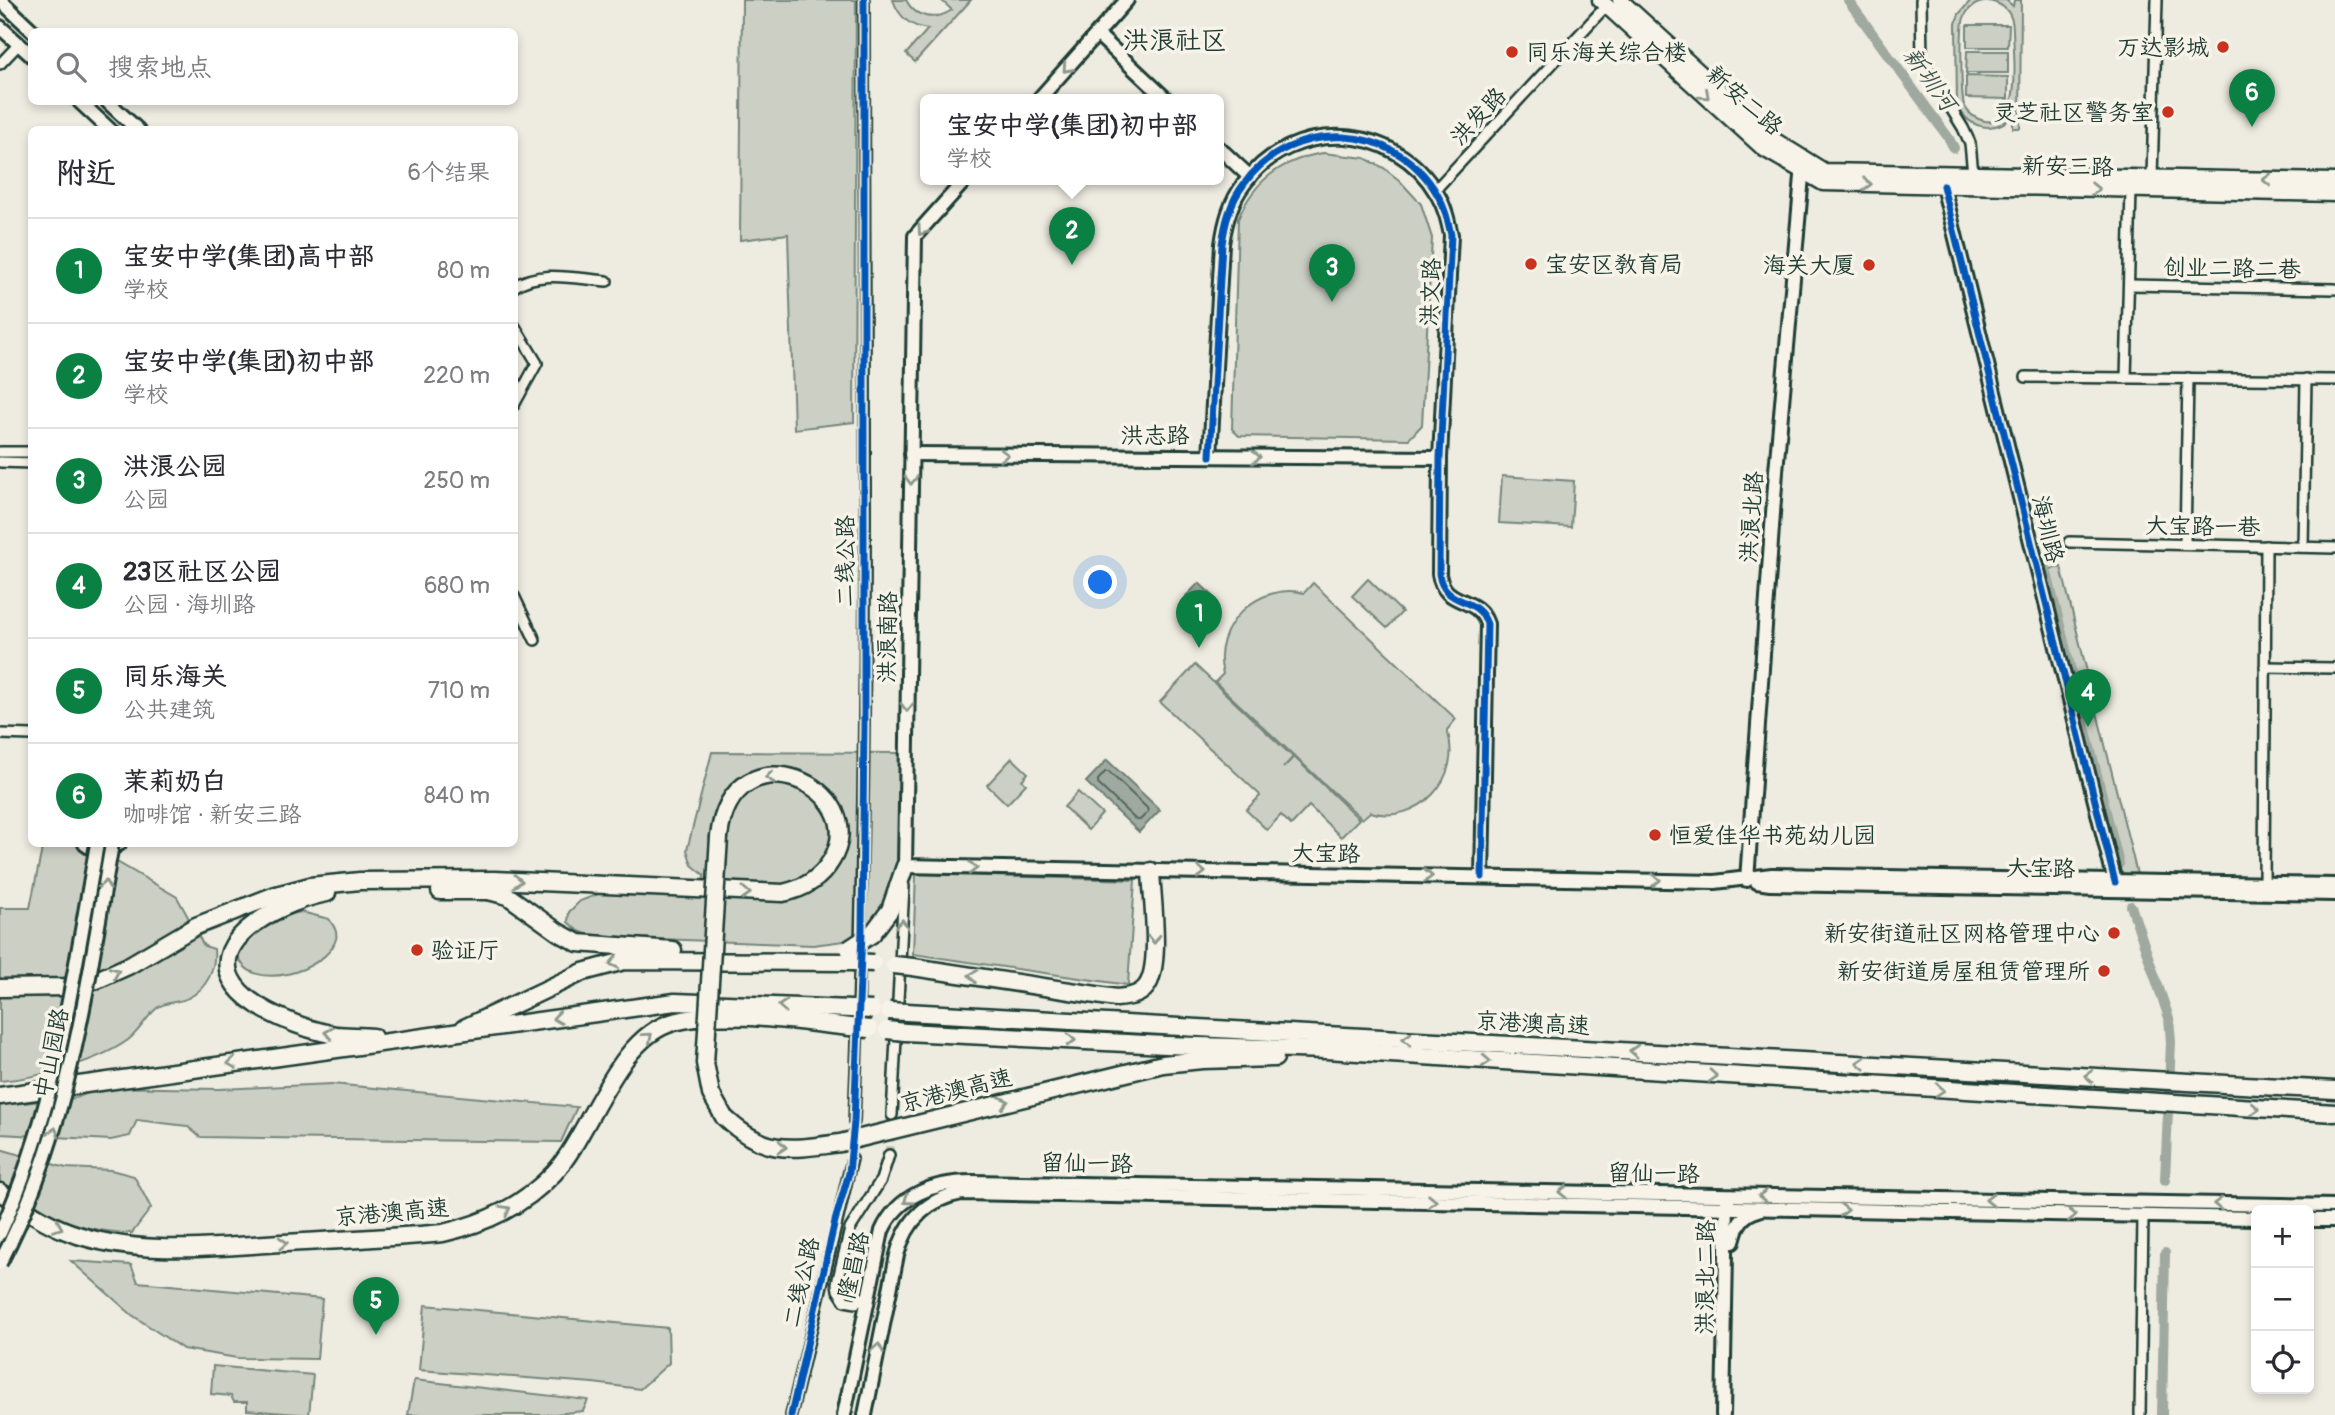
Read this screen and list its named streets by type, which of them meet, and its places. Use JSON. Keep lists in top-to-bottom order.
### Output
{
  "streets": {
    "highway": ["京港澳高速"],
    "main road": [
      "新安二路",
      "新安三路",
      "洪文路",
      "洪志路",
      "洪浪北路",
      "海圳路",
      "洪浪南路",
      "大宝路",
      "中山园路",
      "留仙一路",
      "隆昌路",
      "洪浪北二路"
    ],
    "street": [
      "洪发路",
      "创业二路二巷",
      "大宝路一巷",
      "二线公路"
    ]
  },
  "crossings": [
    ["新安二路", "洪发路"],
    ["新安二路", "新安三路"],
    ["新安二路", "洪浪北路"],
    ["洪发路", "洪文路"],
    ["新安三路", "洪浪北路"],
    ["新安三路", "海圳路"],
    ["洪文路", "洪志路"],
    ["洪文路", "大宝路"],
    ["洪志路", "洪浪南路"],
    ["洪浪北路", "大宝路"],
    ["海圳路", "大宝路"],
    ["洪浪南路", "大宝路"],
    ["留仙一路", "隆昌路"],
    ["留仙一路", "洪浪北二路"]
  ],
  "one_way": ["洪志路", "大宝路"],
  "districts": ["洪浪社区"],
  "water": ["新圳河"],
  "places": [
    "万达影城",
    "同乐海关综合楼",
    "灵芝社区警务室",
    "宝安区教育局",
    "海关大厦",
    "恒爱佳华书苑幼儿园",
    "新安街道社区网格管理中心",
    "验证厅",
    "新安街道房屋租赁管理所"
  ],
  "page": {
    "search": "搜索地点",
    "pins": [
      "6",
      "2",
      "3",
      "1",
      "4",
      "5"
    ],
    "popup": ["宝安中学(集团)初中部", "学校"],
    "heading": ["附近", "6个结果"],
    "list": [
      {
        "mark": "1",
        "name": "宝安中学(集团)高中部",
        "note": "学校",
        "value": "80 m"
      },
      {
        "mark": "2",
        "name": "宝安中学(集团)初中部",
        "note": "学校",
        "value": "220 m"
      },
      {
        "mark": "3",
        "name": "洪浪公园",
        "note": "公园",
        "value": "250 m"
      },
      {
        "mark": "4",
        "name": "23区社区公园",
        "note": "公园 · 海圳路",
        "value": "680 m"
      },
      {
        "mark": "5",
        "name": "同乐海关",
        "note": "公共建筑",
        "value": "710 m"
      },
      {
        "mark": "6",
        "name": "茉莉奶白",
        "note": "咖啡馆 · 新安三路",
        "value": "840 m"
      }
    ],
    "map_buttons": ["+", "−"]
  }
}
